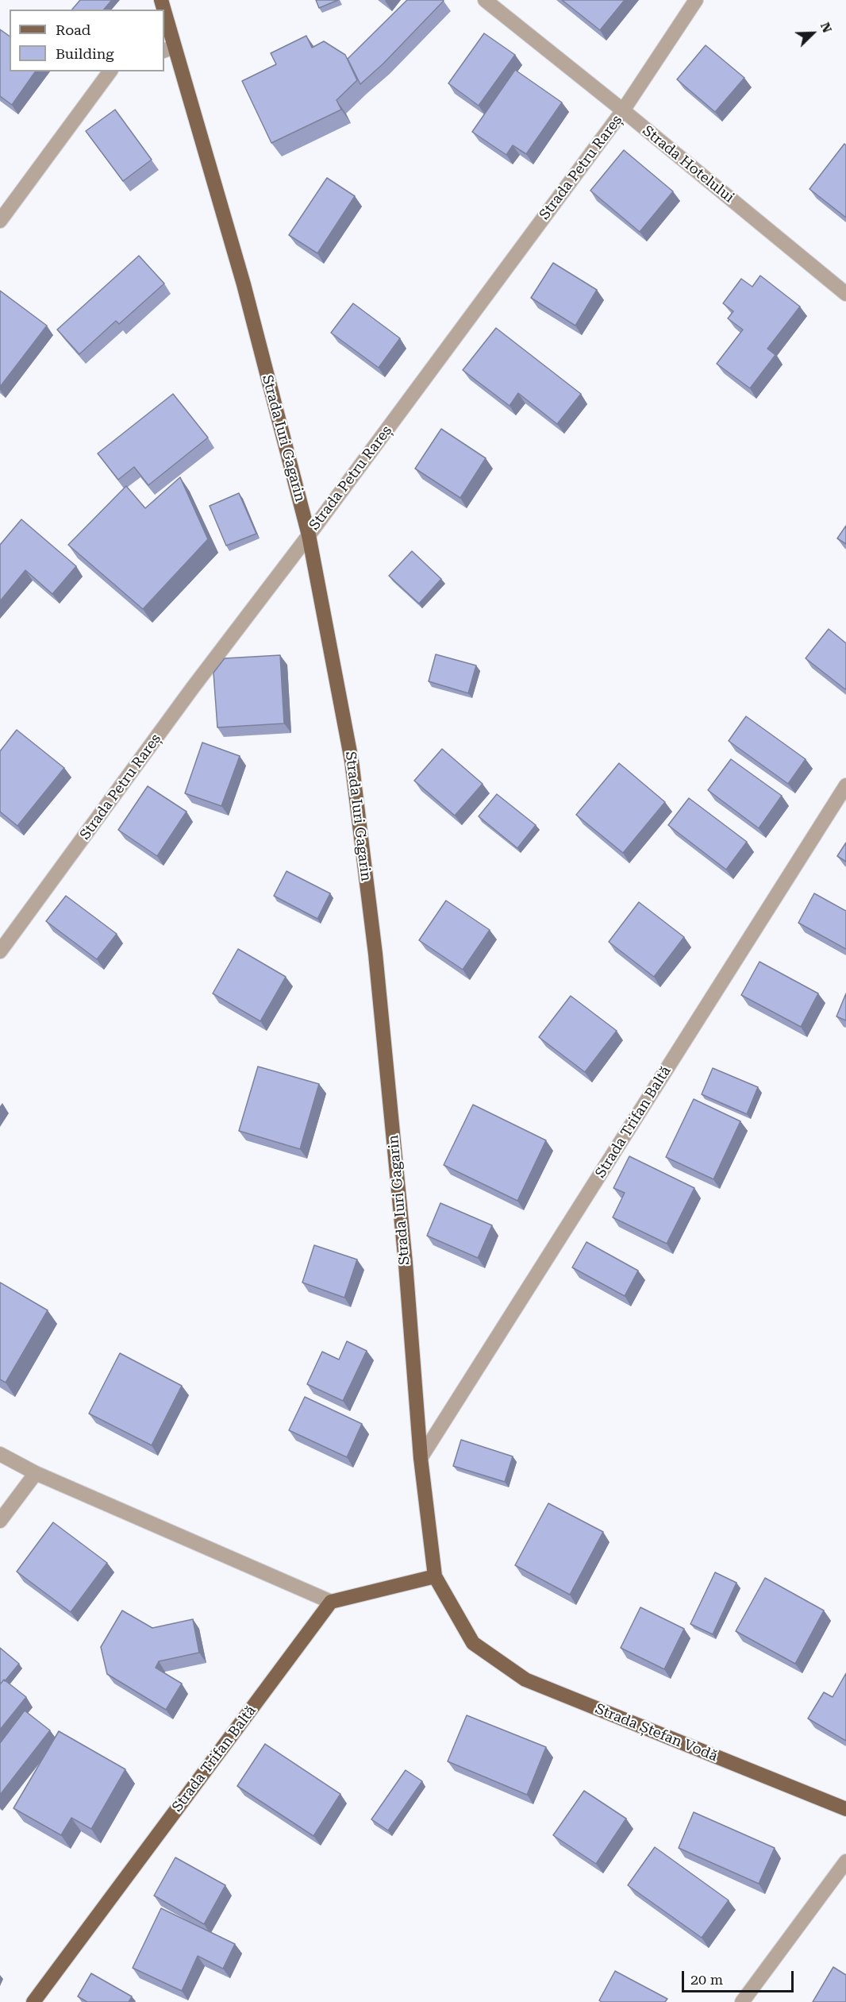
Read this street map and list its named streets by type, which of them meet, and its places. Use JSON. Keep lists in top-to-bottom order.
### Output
{
  "streets": {
    "main road": ["Strada Iuri Gagarin", "Strada Trifan Baltă", "Strada Ștefan Vodă"],
    "street": ["Strada Hotelului", "Strada Petru Rareș"]
  },
  "crossings": [
    ["Strada Hotelului", "Strada Petru Rareș"],
    ["Strada Petru Rareș", "Strada Iuri Gagarin"],
    ["Strada Iuri Gagarin", "Strada Trifan Baltă"],
    ["Strada Iuri Gagarin", "Strada Ștefan Vodă"]
  ],
  "legend": ["Road", "Building"],
  "scale_bar": "20 m",
  "north": "top right"
}
